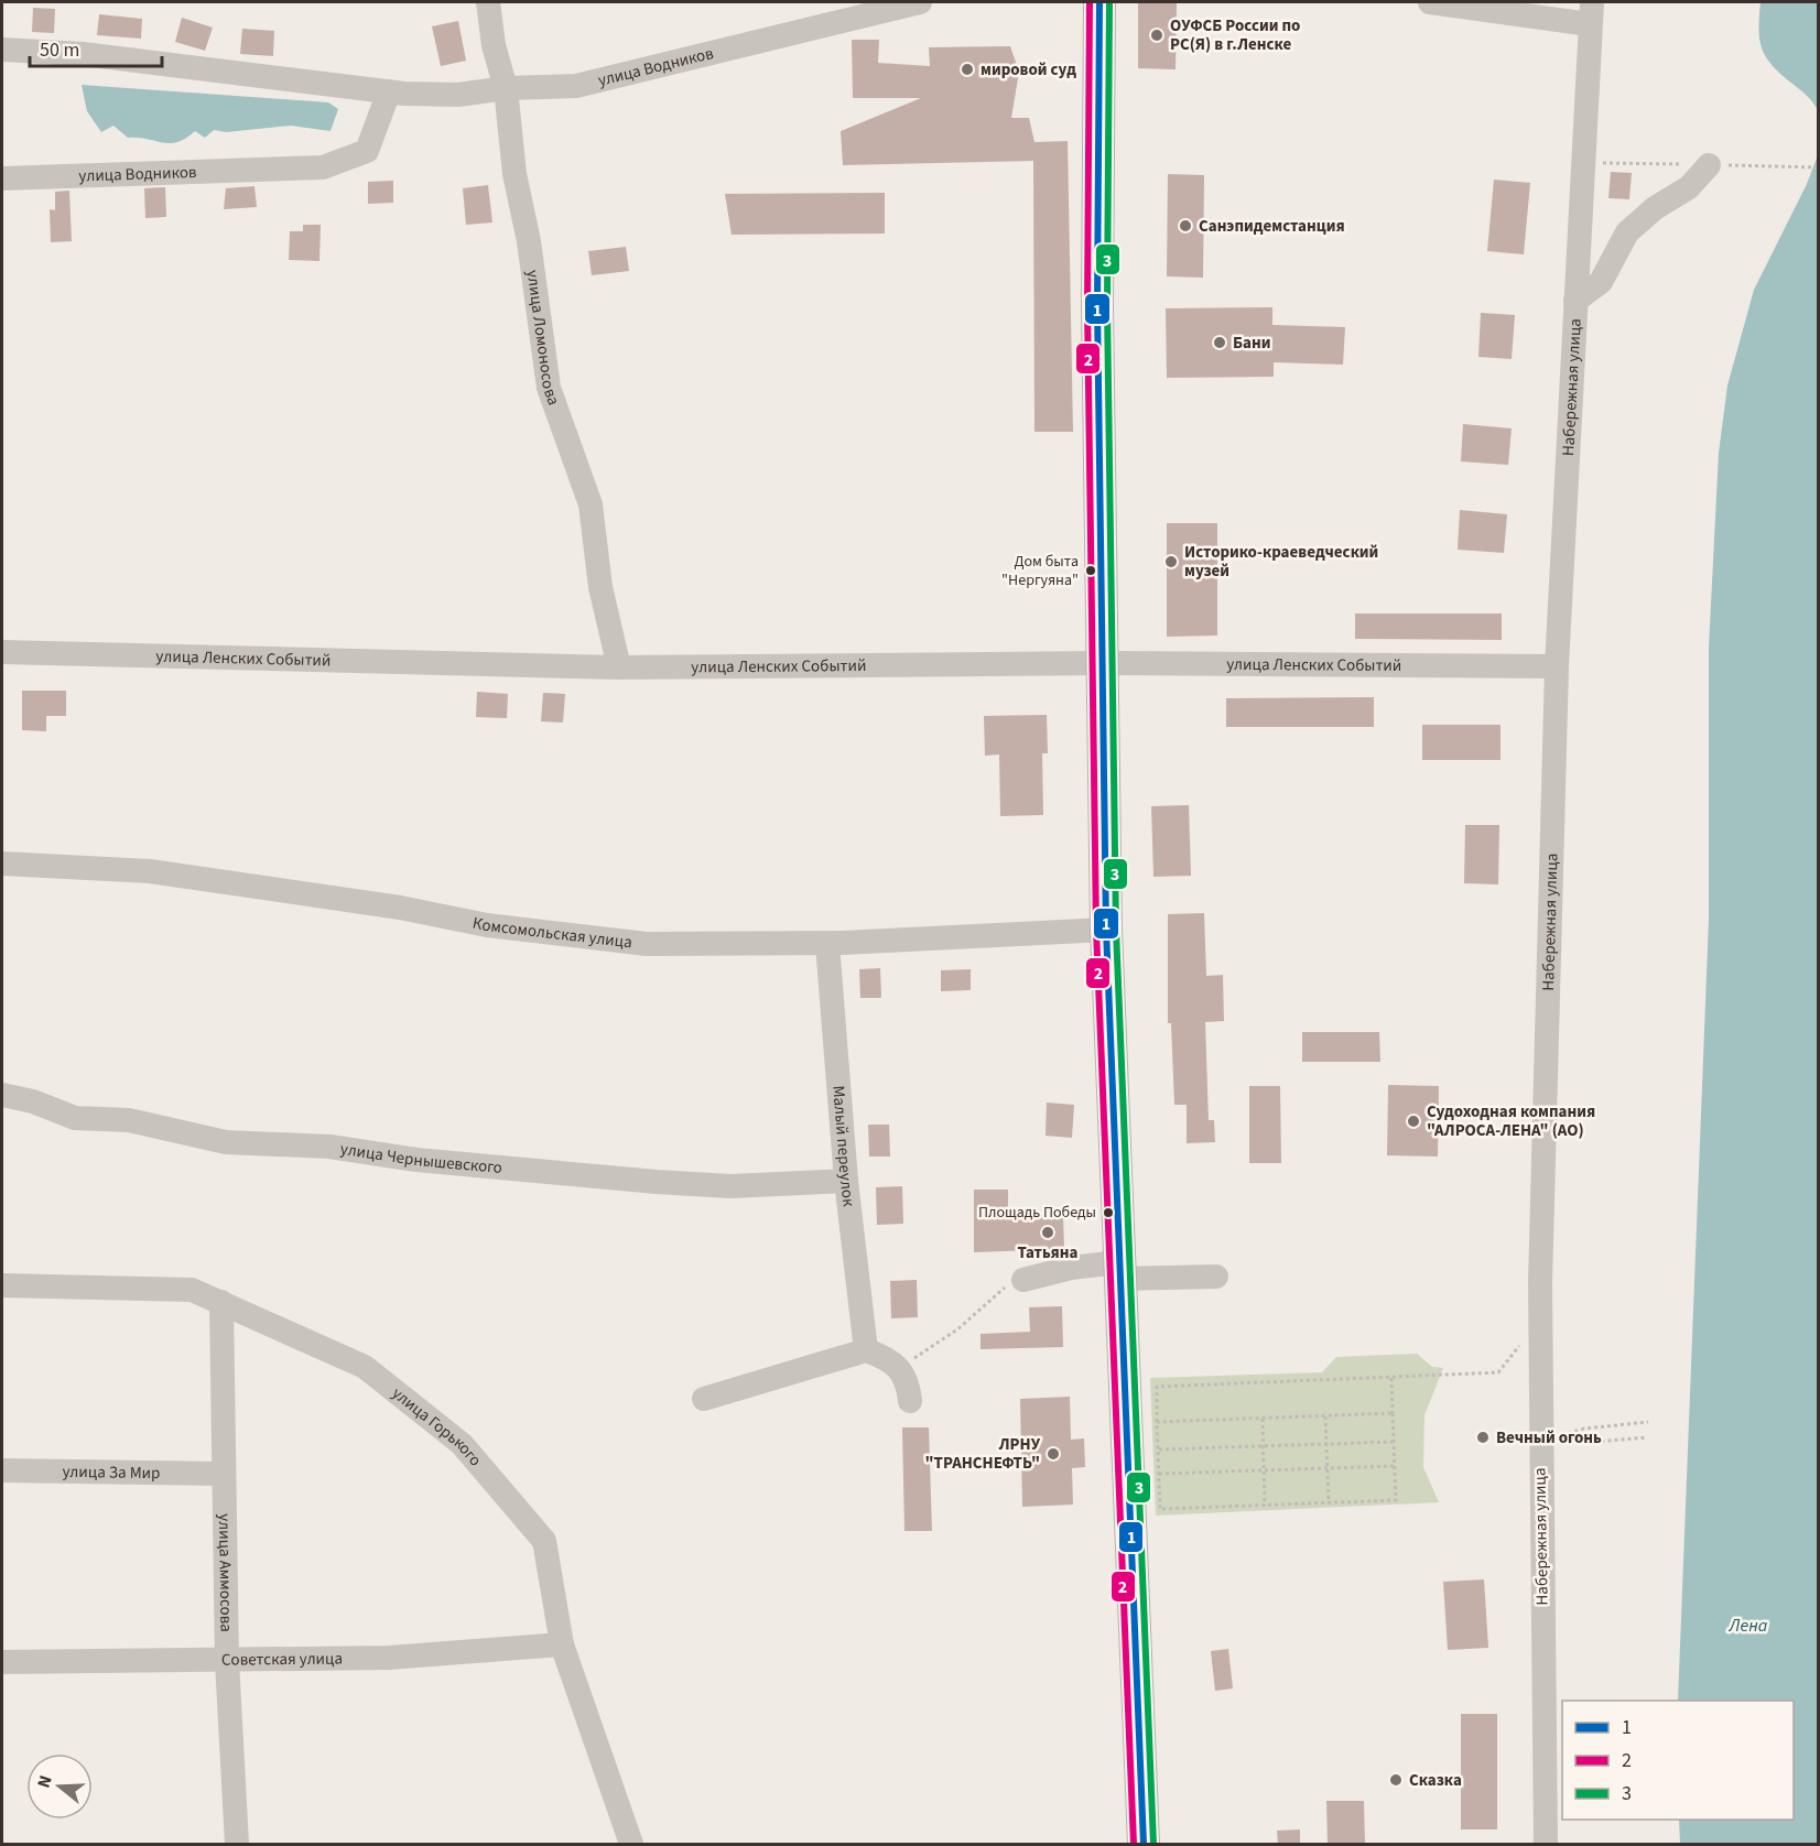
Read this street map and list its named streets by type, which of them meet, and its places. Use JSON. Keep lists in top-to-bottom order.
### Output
{
  "streets": {
    "street": [
      "улица Водников",
      "улица Ломоносова",
      "Набережная улица",
      "улица Ленских Событий",
      "Комсомольская улица",
      "Малый переулок",
      "улица Чернышевского",
      "улица Горького",
      "улица За Мир",
      "улица Аммосова",
      "Советская улица"
    ]
  },
  "crossings": [
    ["улица Водников", "улица Ломоносова"],
    ["улица Ломоносова", "улица Ленских Событий"],
    ["Набережная улица", "улица Ленских Событий"],
    ["Комсомольская улица", "Малый переулок"],
    ["Малый переулок", "улица Чернышевского"],
    ["улица Горького", "улица Аммосова"],
    ["улица Горького", "Советская улица"],
    ["улица За Мир", "улица Аммосова"],
    ["улица Аммосова", "Советская улица"]
  ],
  "water": ["Лена"],
  "places": [
    "ОУФСБ России по РС(Я) в г.Ленске",
    "мировой суд",
    "Санэпидемстанция",
    "Бани",
    "Историко-краеведческий музей",
    "Дом быта \"Нергуяна\"",
    "Судоходная компания \"АЛРОСА-ЛЕНА\" (АО)",
    "Площадь Победы",
    "Татьяна",
    "Вечный огонь",
    "ЛРНУ \"ТРАНСНЕФТЬ\"",
    "Сказка"
  ],
  "lines": ["transit line 1", "transit line 2", "transit line 3"],
  "legend": ["1", "2", "3"],
  "scale_bar": "50 m",
  "north": "left"
}
